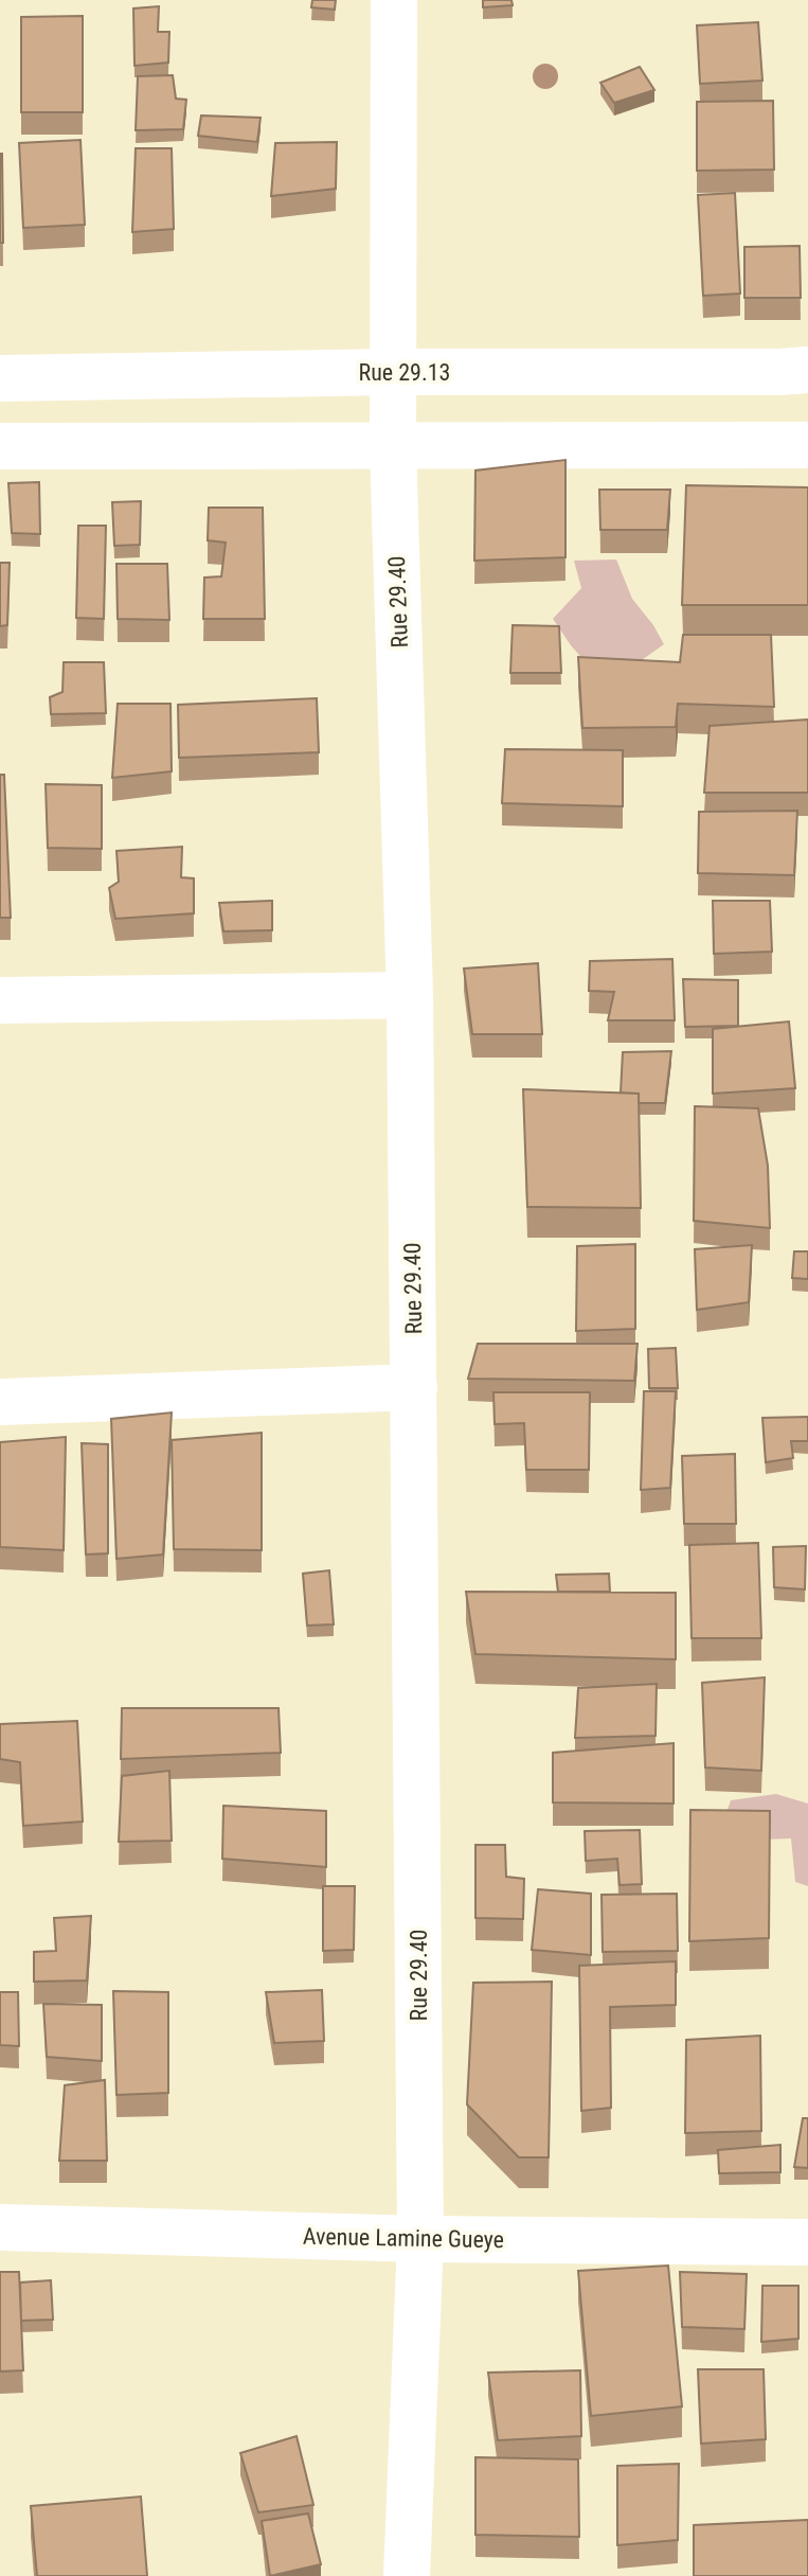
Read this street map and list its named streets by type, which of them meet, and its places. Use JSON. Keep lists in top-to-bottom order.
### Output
{
  "streets": {
    "street": ["Rue 29.13", "Rue 29.40", "Avenue Lamine Gueye"]
  },
  "crossings": [
    ["Rue 29.13", "Rue 29.40"],
    ["Rue 29.40", "Avenue Lamine Gueye"]
  ]
}
